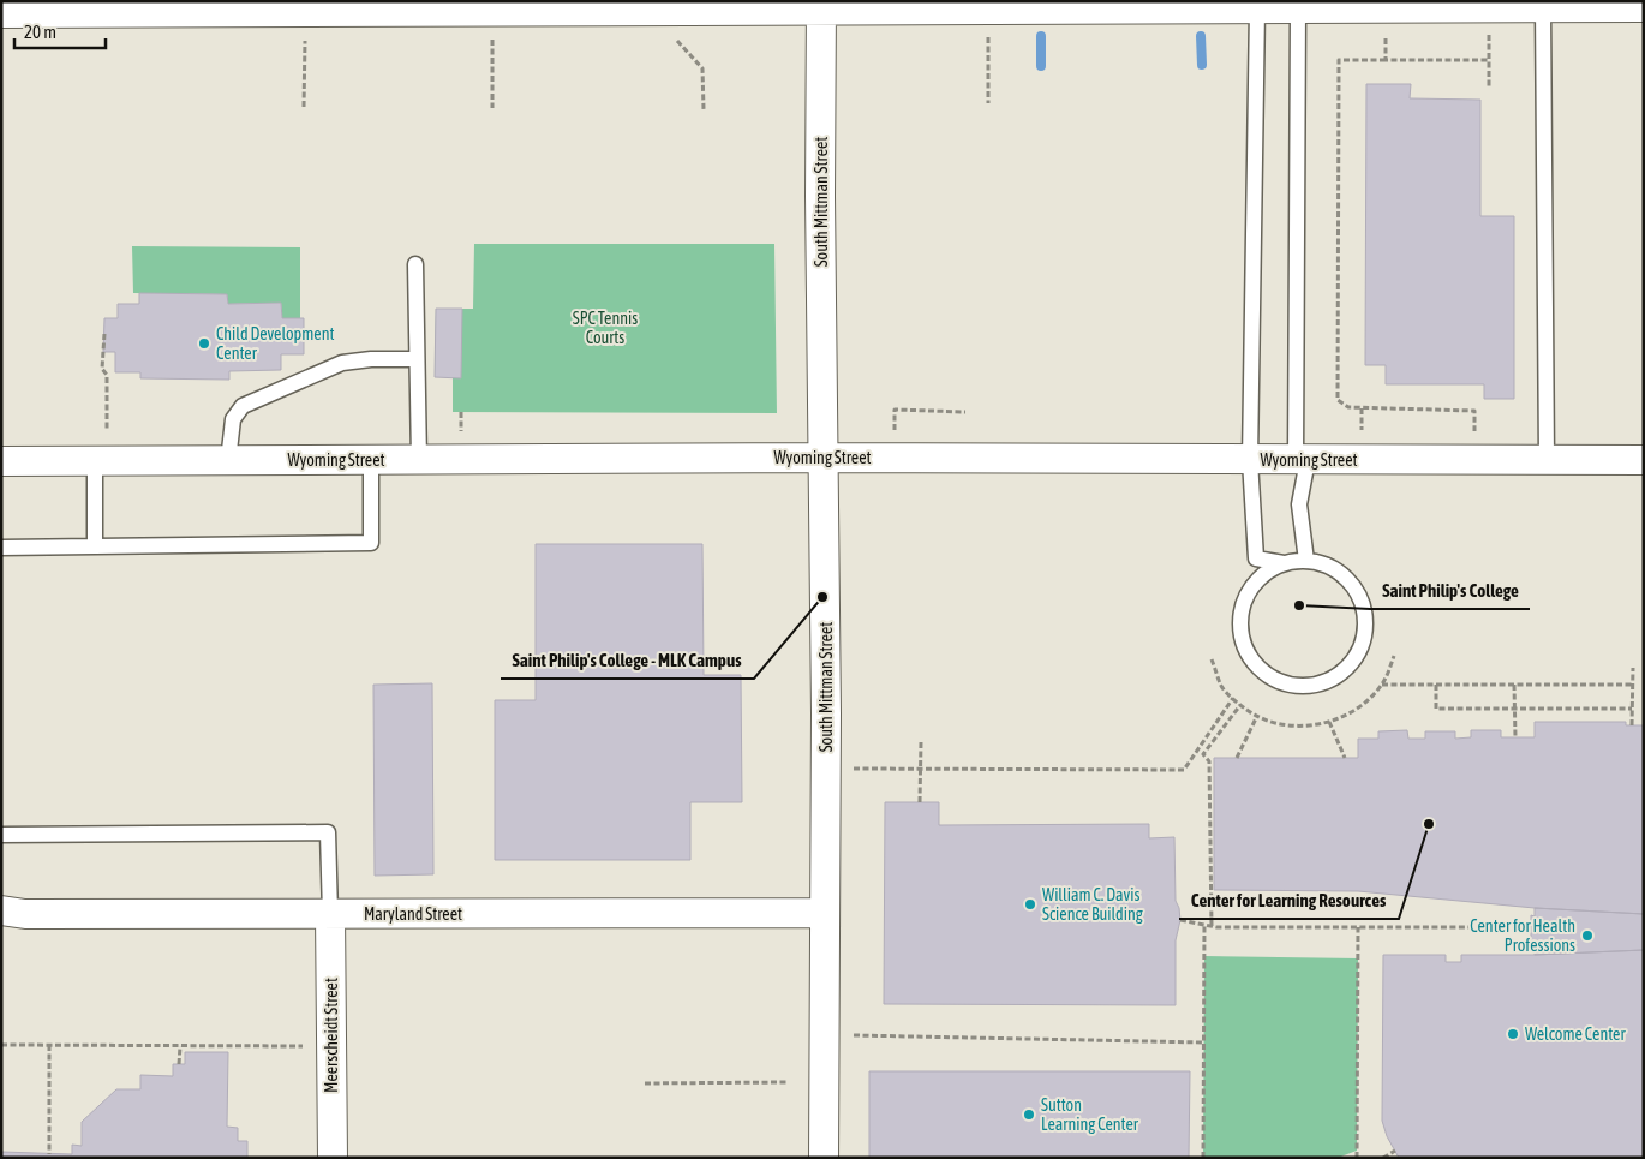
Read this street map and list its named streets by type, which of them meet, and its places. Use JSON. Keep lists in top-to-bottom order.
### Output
{
  "streets": {
    "street": [
      "South Mittman Street",
      "Wyoming Street",
      "Maryland Street",
      "Meerscheidt Street"
    ]
  },
  "crossings": [
    ["South Mittman Street", "Wyoming Street"],
    ["South Mittman Street", "Maryland Street"],
    ["Maryland Street", "Meerscheidt Street"]
  ],
  "parks": ["SPC Tennis Courts"],
  "places": [
    "Child Development Center",
    "Saint Philip's College - MLK Campus",
    "Saint Philip's College",
    "Center for Learning Resources",
    "William C. Davis Science Building",
    "Center for Health Professions",
    "Welcome Center",
    "Sutton Learning Center"
  ],
  "scale_bar": "20 m"
}
